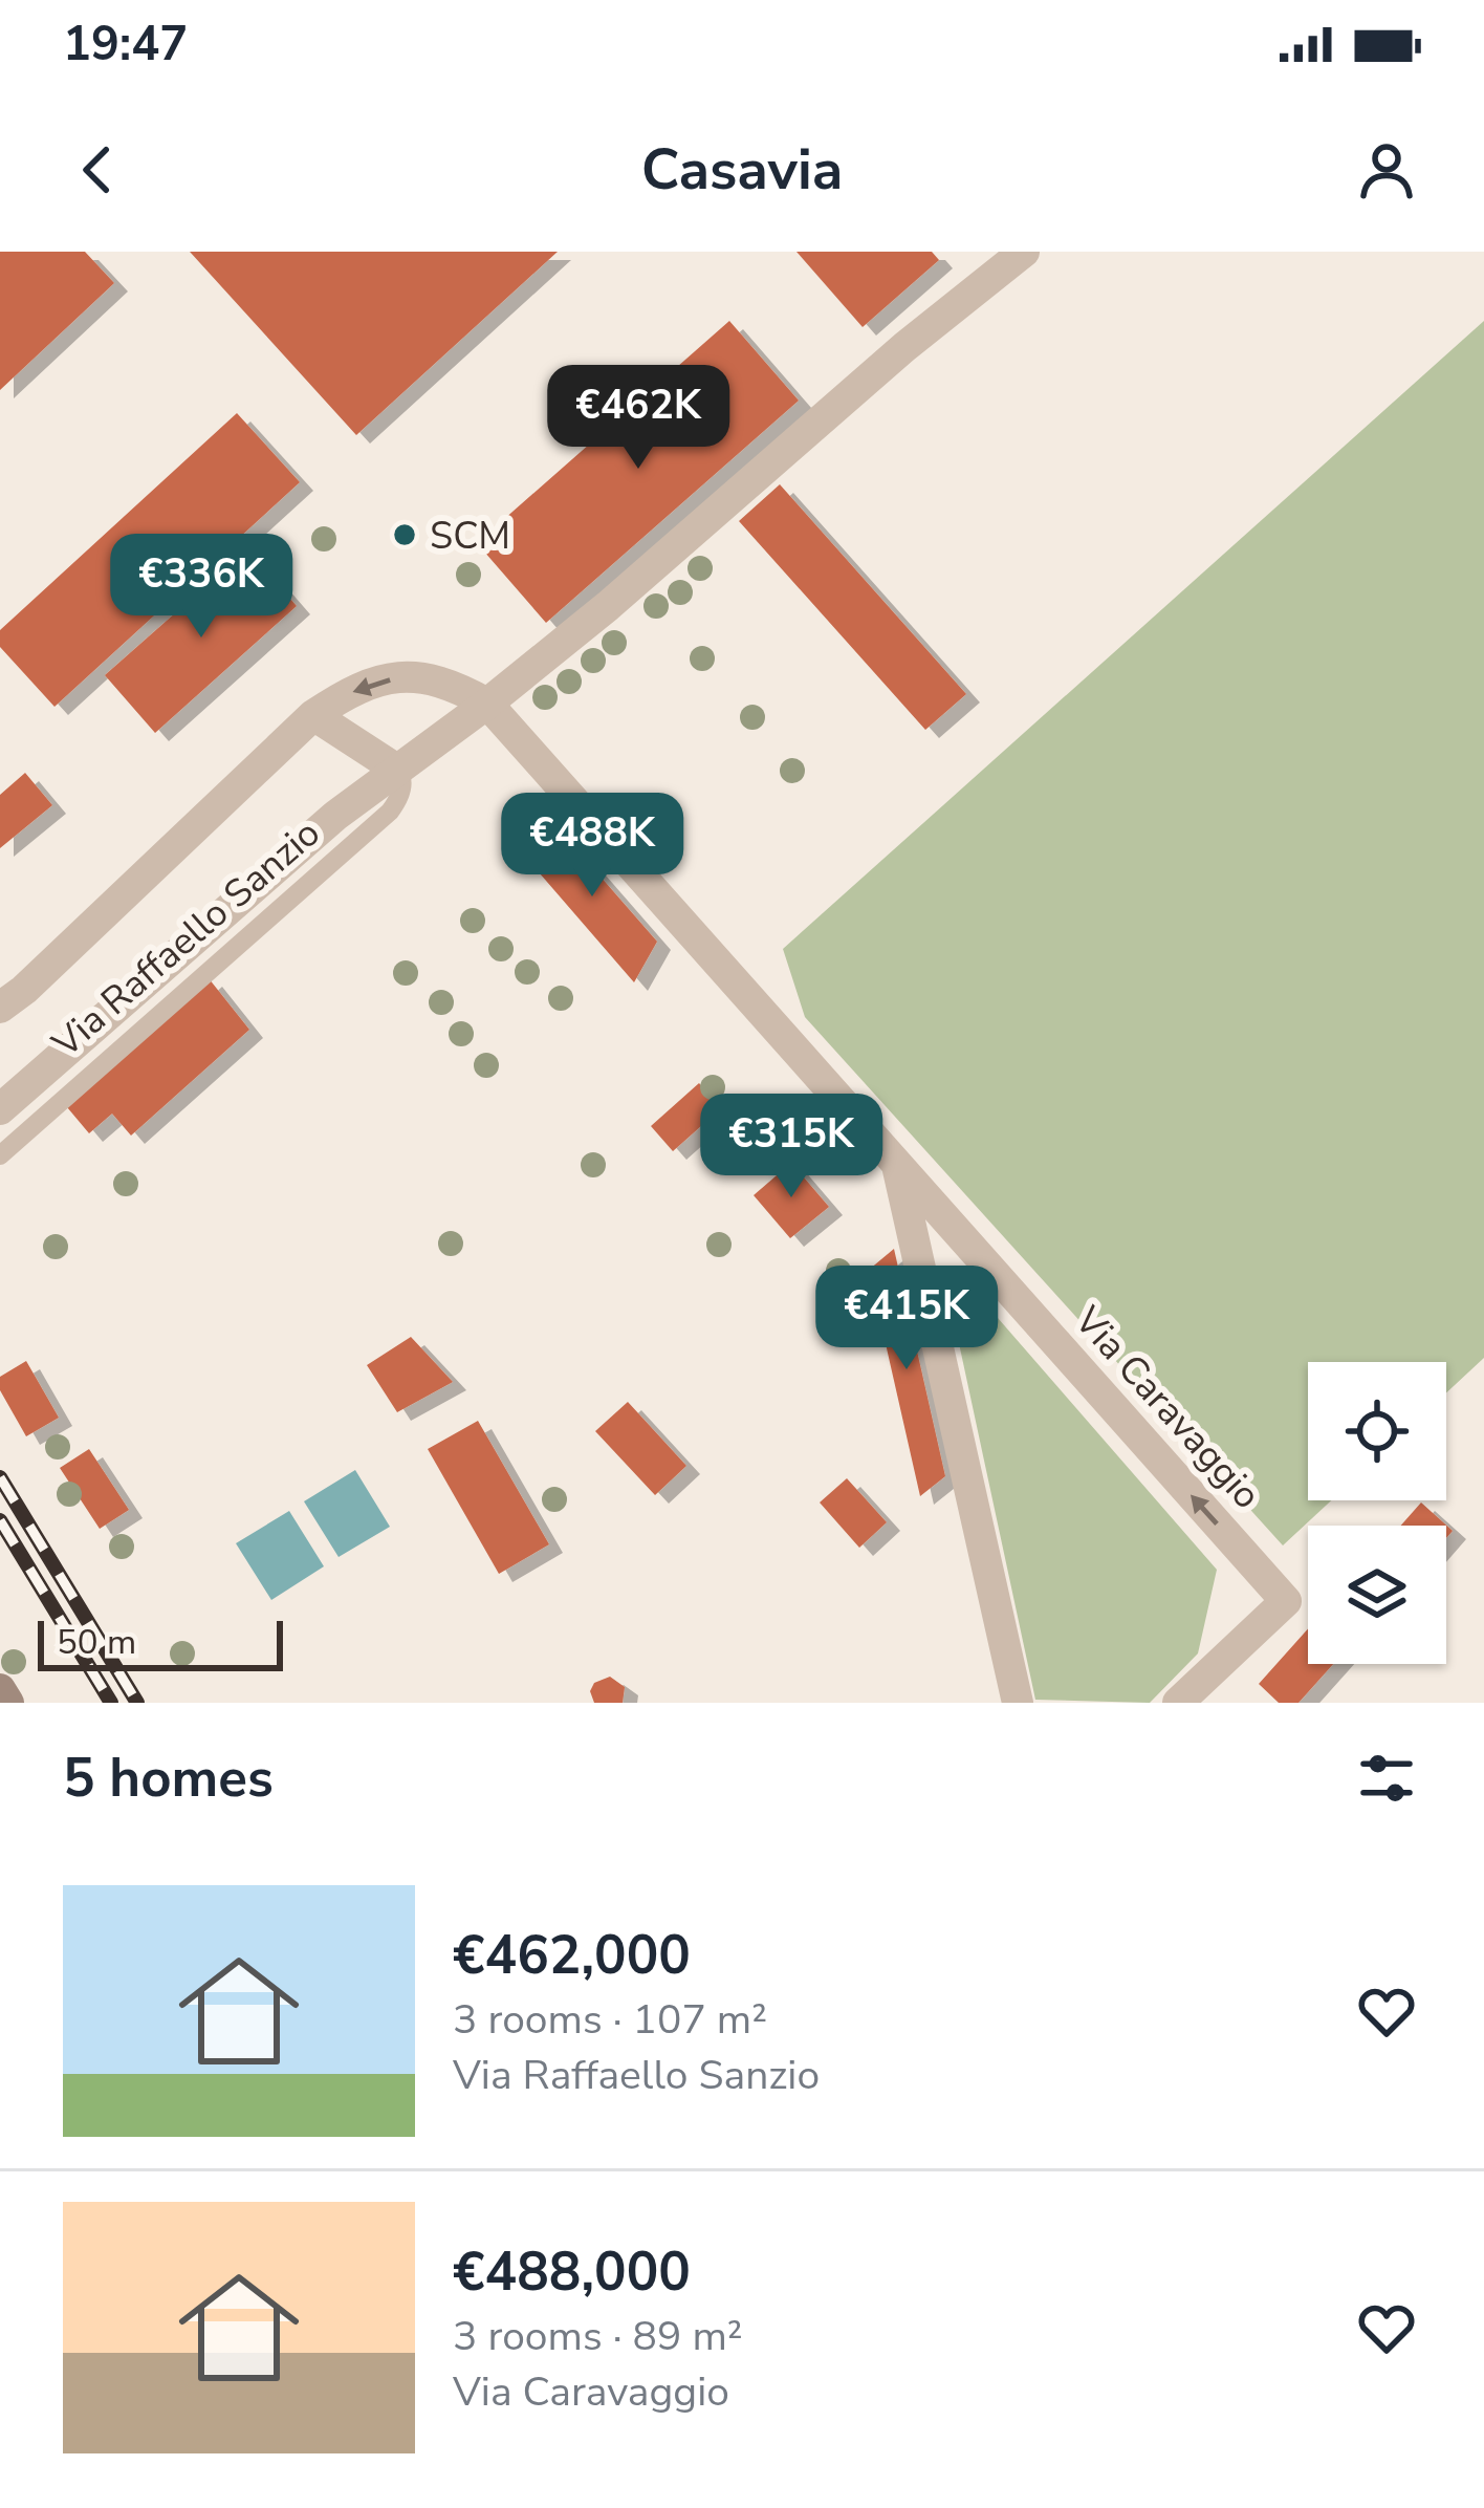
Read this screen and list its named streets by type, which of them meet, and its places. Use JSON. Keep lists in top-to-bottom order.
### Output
{
  "streets": {
    "street": ["Via Raffaello Sanzio", "Via Caravaggio"]
  },
  "crossings": [
    ["Via Raffaello Sanzio", "Via Caravaggio"]
  ],
  "places": ["SCM"],
  "scale_bar": "50 m",
  "page": {
    "status": "19:47",
    "header": "Casavia",
    "price": [
      "€462K",
      "€336K",
      "€488K",
      "€315K",
      "€415K"
    ],
    "scale": "50 m",
    "heading": "5 homes",
    "list": [
      {
        "name": "€462,000",
        "note": "3 rooms · 107 m² · Via Raffaello Sanzio"
      },
      {
        "name": "€488,000",
        "note": "3 rooms · 89 m² · Via Caravaggio"
      }
    ]
  }
}
